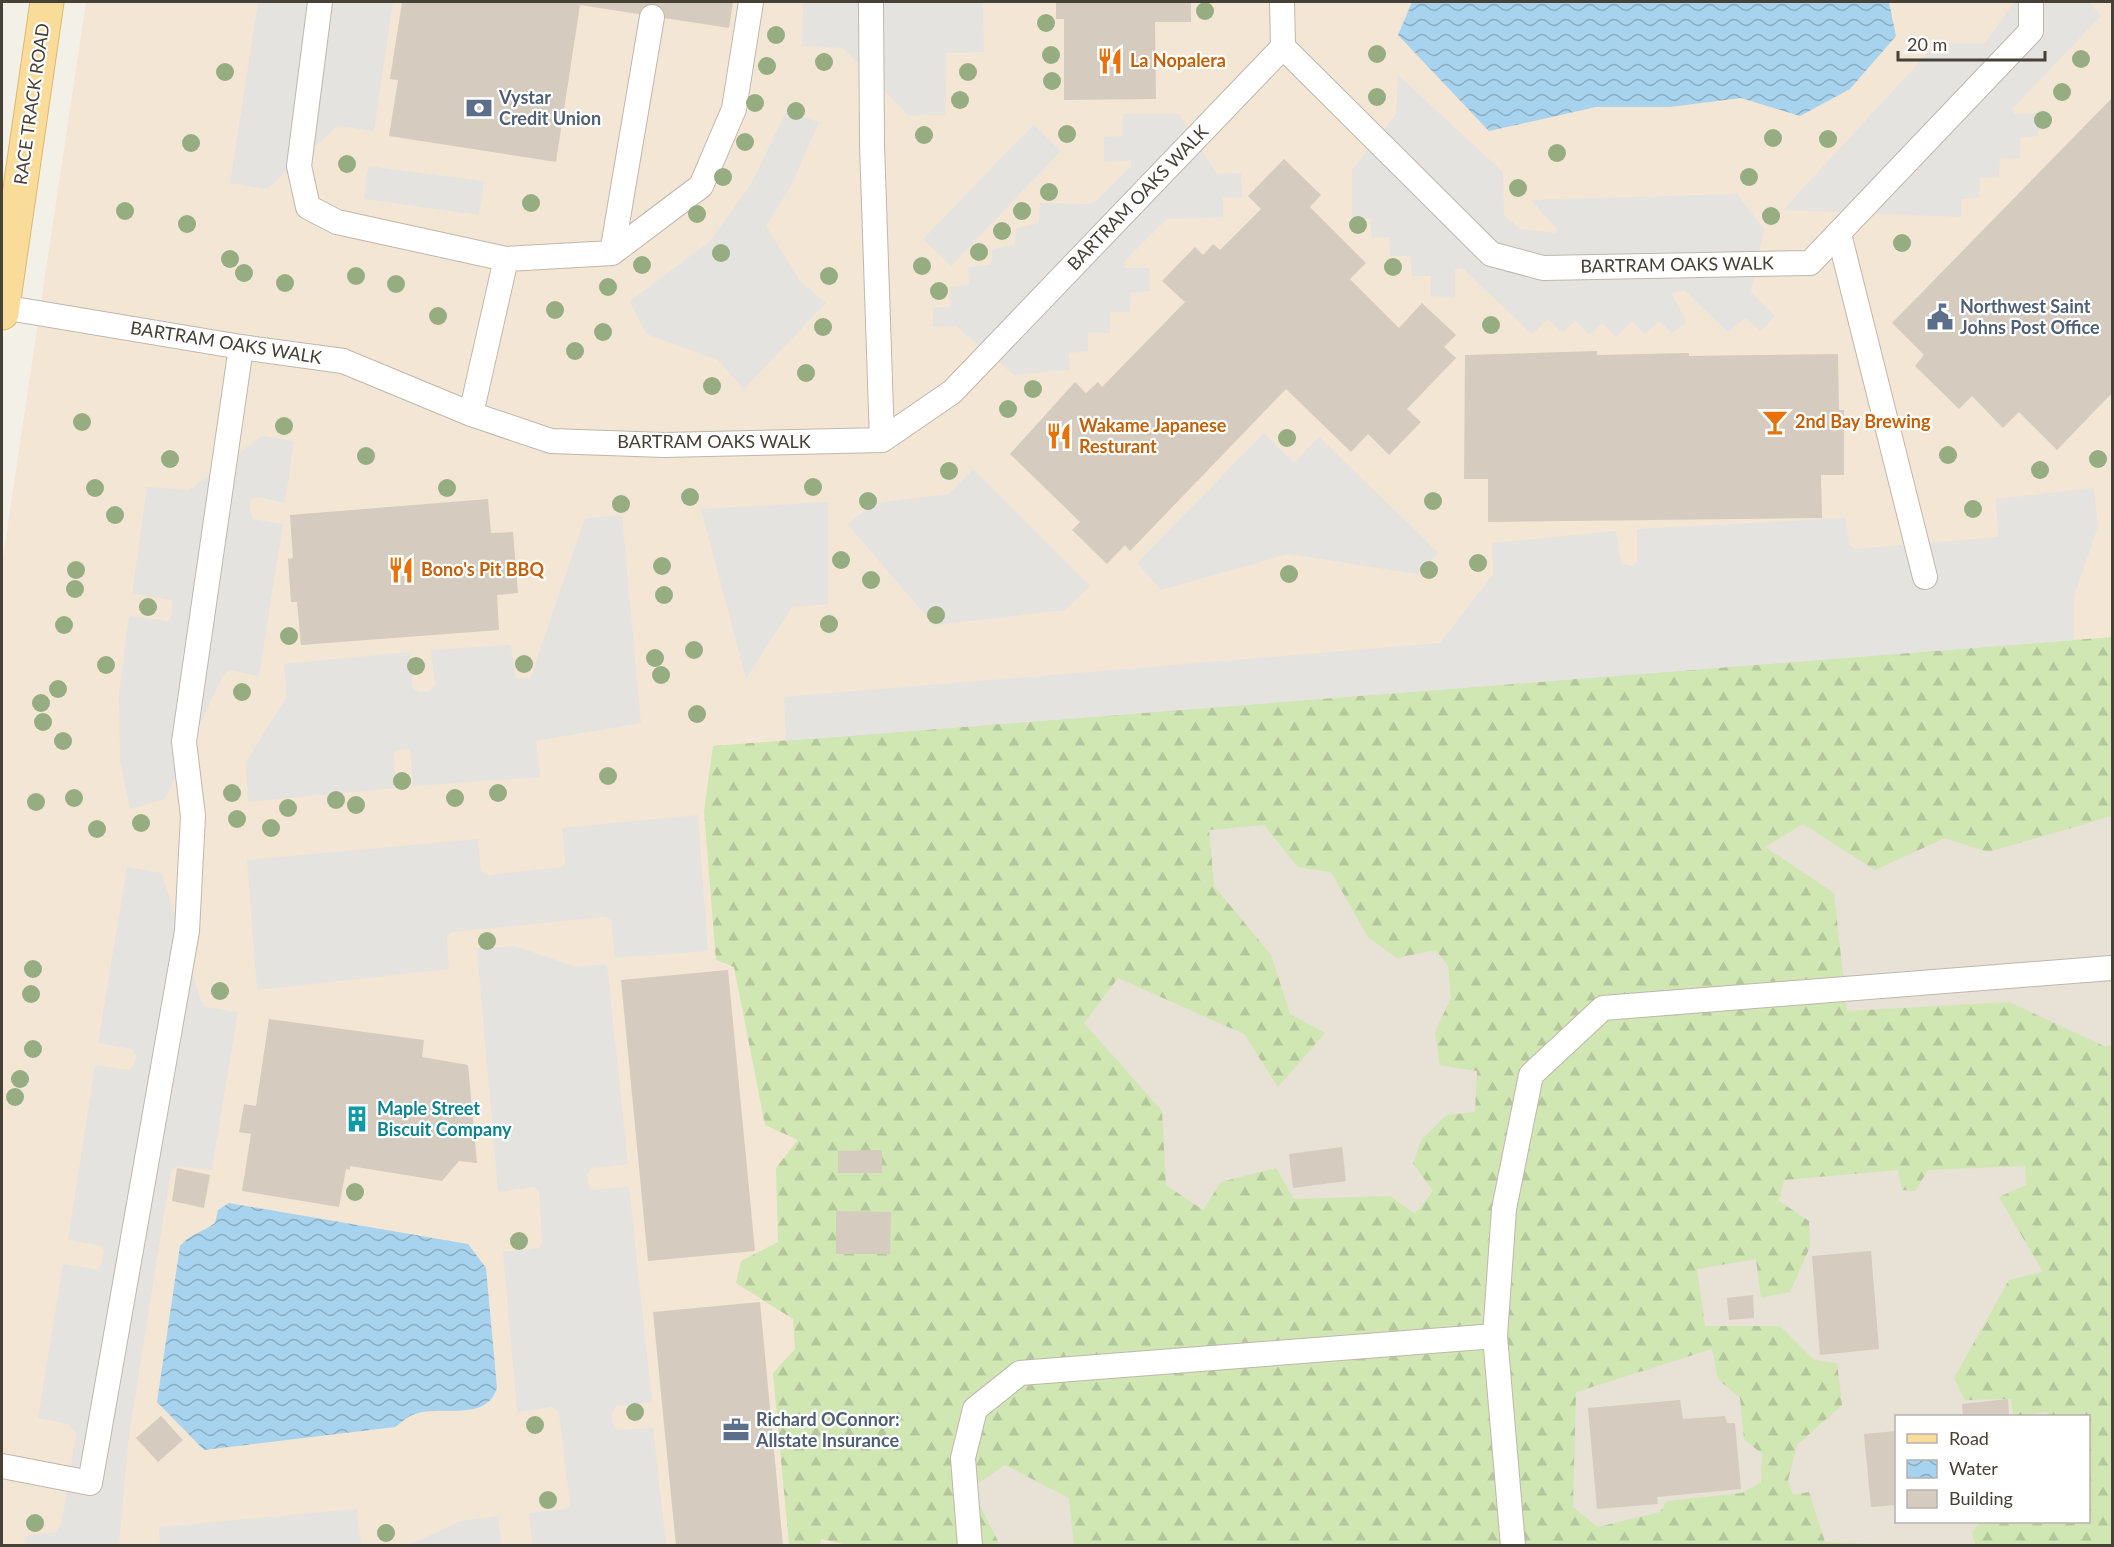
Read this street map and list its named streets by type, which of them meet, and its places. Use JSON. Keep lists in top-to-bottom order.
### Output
{
  "streets": {
    "main road": ["RACE TRACK ROAD"],
    "lane": ["BARTRAM OAKS WALK"]
  },
  "crossings": [
    ["RACE TRACK ROAD", "BARTRAM OAKS WALK"]
  ],
  "places": {
    "restaurant": ["La Nopalera", "Wakame Japanese Resturant", "Bono's Pit BBQ"],
    "bank": ["Vystar Credit Union"],
    "public building": ["Northwest Saint Johns Post Office"],
    "bar": ["2nd Bay Brewing"],
    "building": ["Maple Street Biscuit Company"],
    "office": ["Richard OConnor: Allstate Insurance"]
  },
  "legend": ["Road", "Water", "Building"],
  "scale_bar": "20 m"
}
